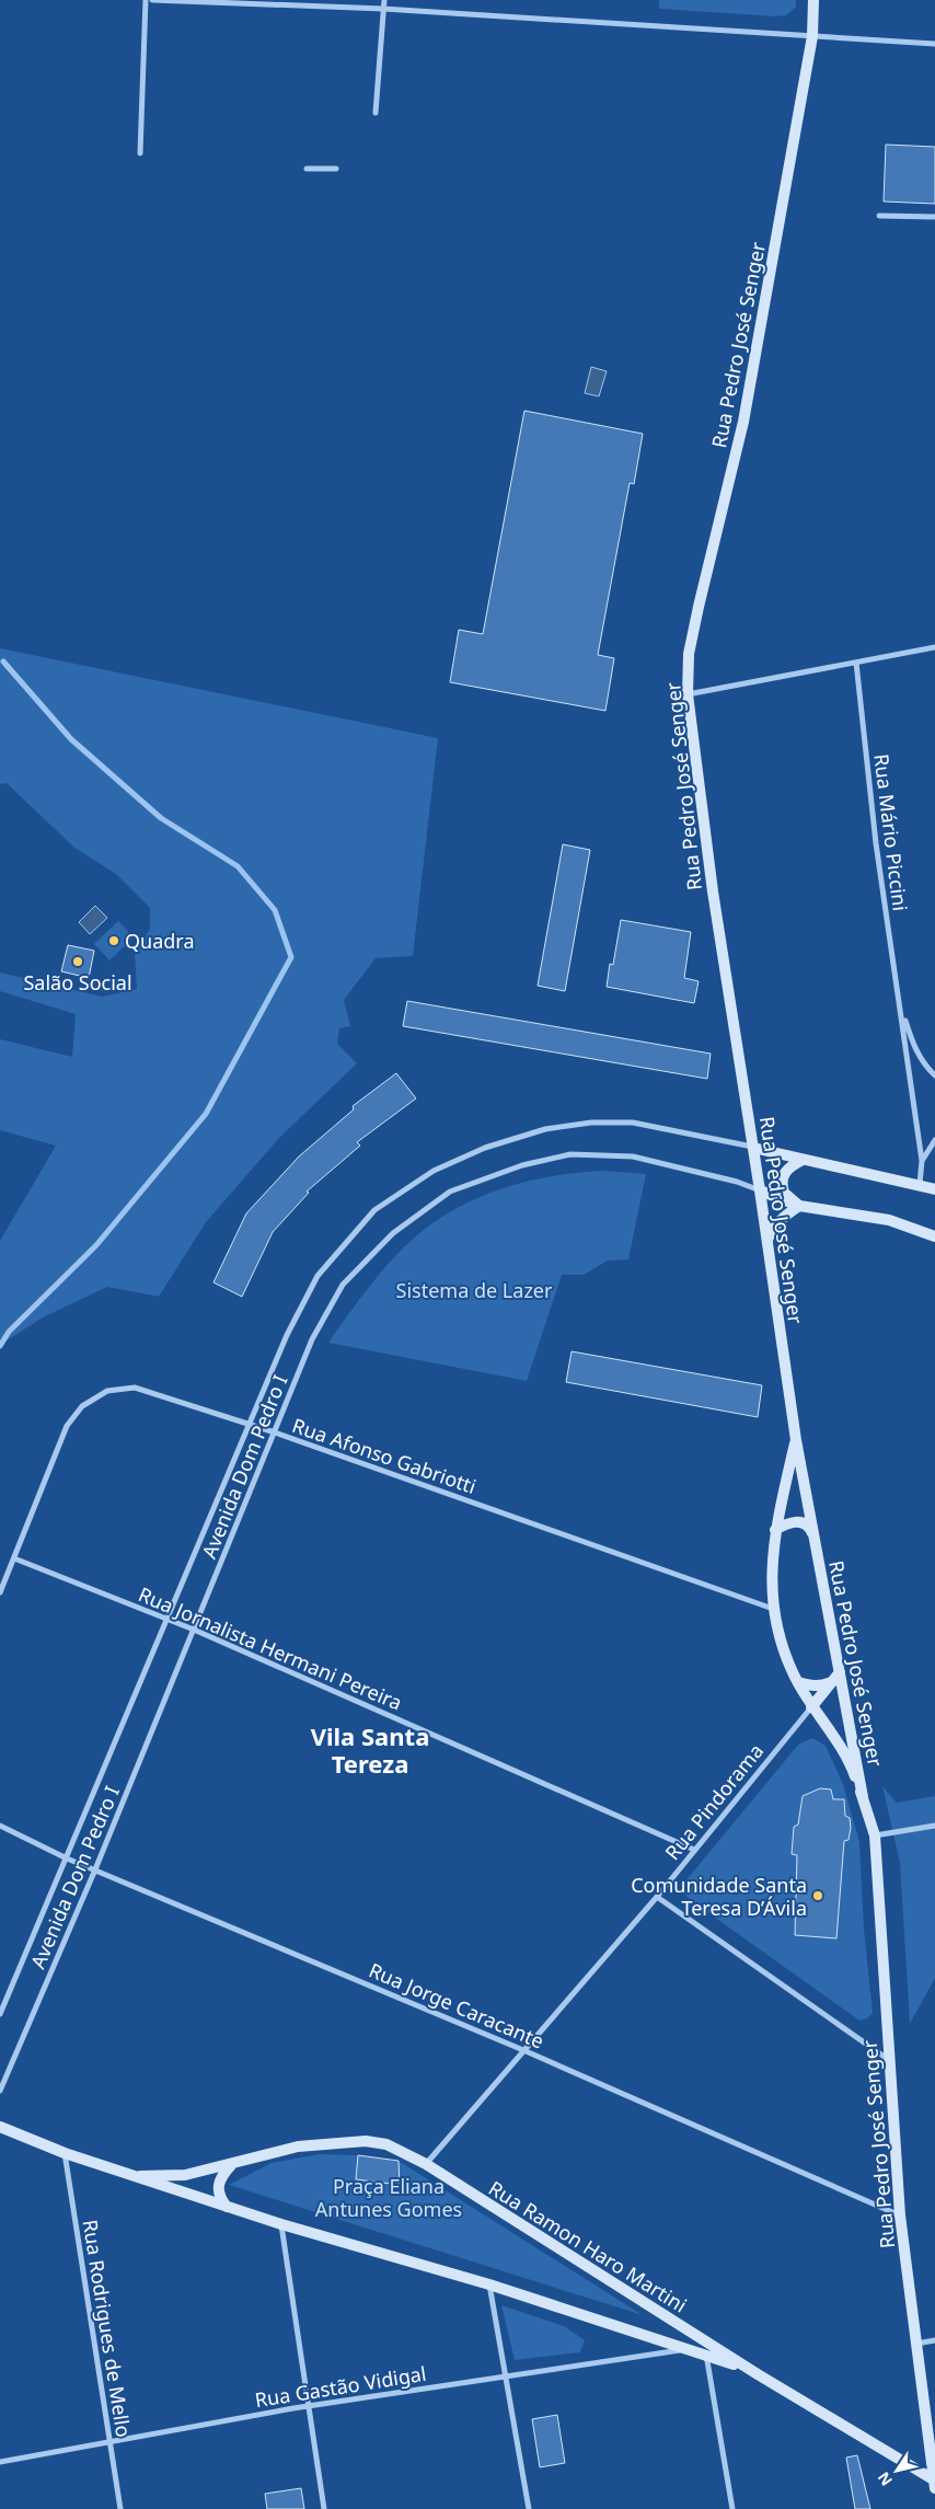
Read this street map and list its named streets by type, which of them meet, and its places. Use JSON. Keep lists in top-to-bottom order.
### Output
{
  "streets": {
    "street": [
      "Rua Pedro José Senger",
      "Rua Mário Piccini",
      "Rua Afonso Gabriotti",
      "Avenida Dom Pedro I",
      "Rua Jornalista Hermani Pereira",
      "Rua Pindorama",
      "Rua Jorge Caracante",
      "Rua Ramon Haro Martini",
      "Rua Rodrigues de Mello",
      "Rua Gastão Vidigal"
    ]
  },
  "crossings": [
    ["Rua Pedro José Senger", "Rua Afonso Gabriotti"],
    ["Rua Pedro José Senger", "Avenida Dom Pedro I"],
    ["Rua Pedro José Senger", "Rua Pindorama"],
    ["Rua Pedro José Senger", "Rua Jorge Caracante"],
    ["Rua Pedro José Senger", "Rua Ramon Haro Martini"],
    ["Rua Afonso Gabriotti", "Avenida Dom Pedro I"],
    ["Rua Afonso Gabriotti", "Rua Jornalista Hermani Pereira"],
    ["Avenida Dom Pedro I", "Rua Jornalista Hermani Pereira"],
    ["Avenida Dom Pedro I", "Rua Jorge Caracante"],
    ["Rua Jornalista Hermani Pereira", "Rua Pindorama"],
    ["Rua Pindorama", "Rua Jorge Caracante"],
    ["Rua Pindorama", "Rua Ramon Haro Martini"],
    ["Rua Ramon Haro Martini", "Rua Rodrigues de Mello"],
    ["Rua Ramon Haro Martini", "Rua Gastão Vidigal"],
    ["Rua Rodrigues de Mello", "Rua Gastão Vidigal"]
  ],
  "districts": ["Vila Santa Tereza"],
  "parks": ["Sistema de Lazer", "Praça Eliana Antunes Gomes"],
  "places": ["Quadra", "Salão Social", "Comunidade Santa Teresa D’Ávila"],
  "north": "bottom left"
}
